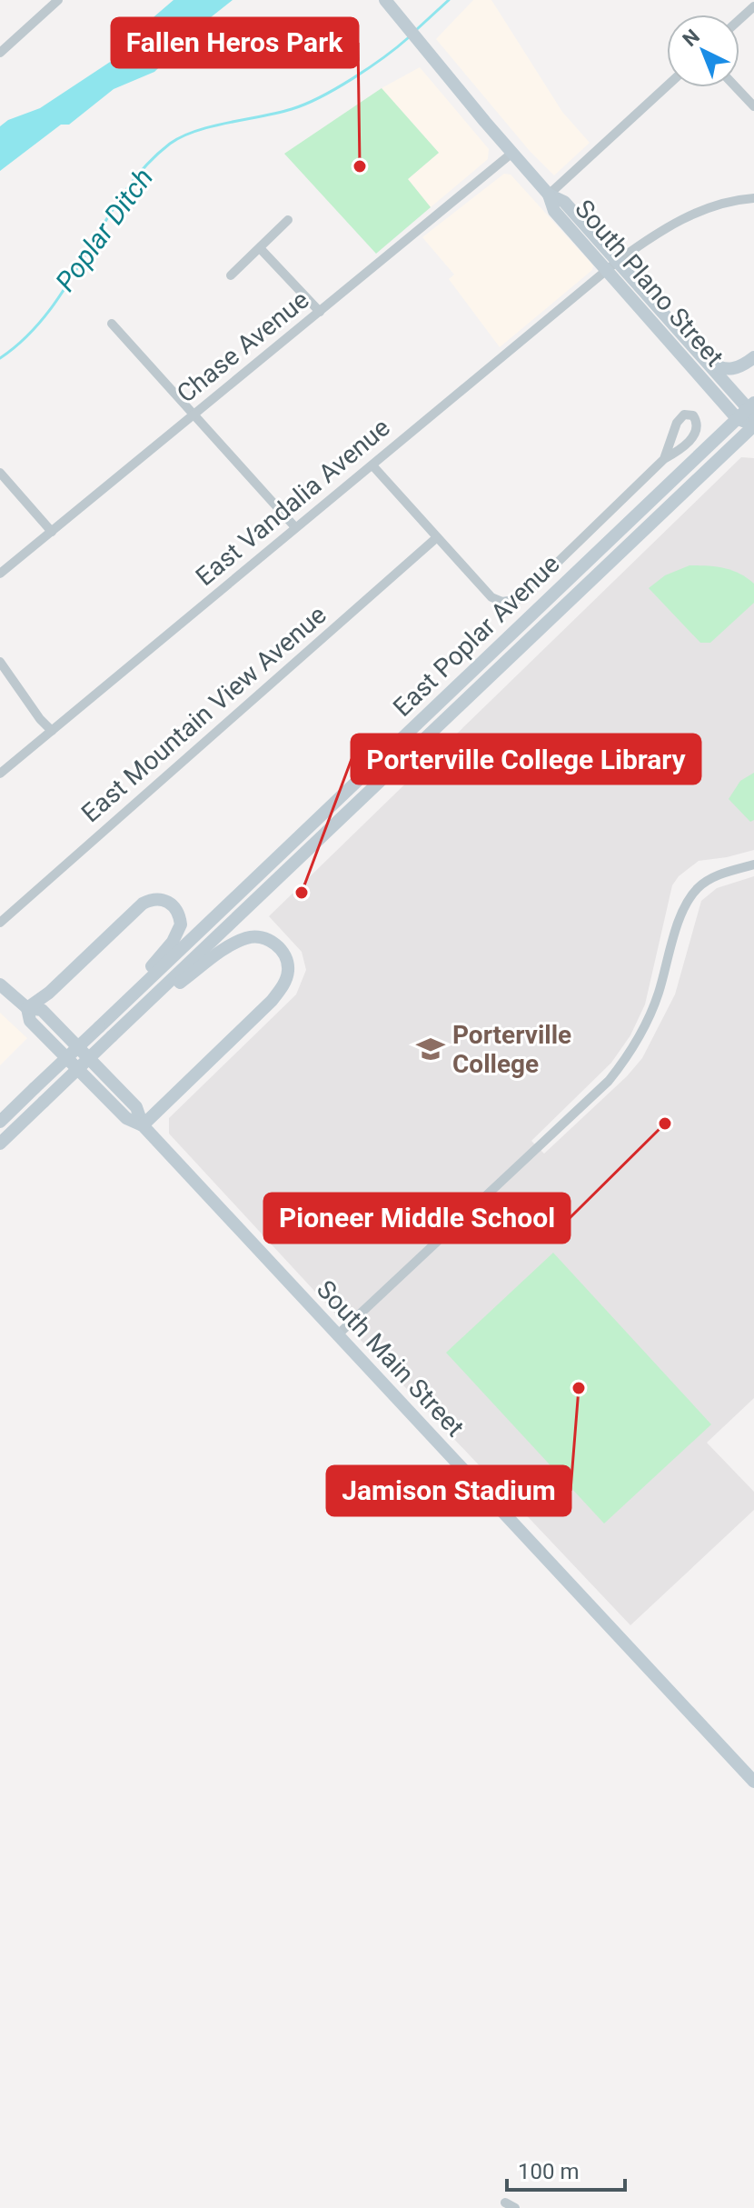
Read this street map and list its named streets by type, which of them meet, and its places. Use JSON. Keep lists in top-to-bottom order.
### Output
{
  "streets": {
    "main road": ["South Plano Street", "East Poplar Avenue", "South Main Street"],
    "street": ["Chase Avenue", "East Vandalia Avenue", "East Mountain View Avenue"]
  },
  "crossings": [
    ["South Plano Street", "Chase Avenue"],
    ["South Plano Street", "East Vandalia Avenue"],
    ["South Plano Street", "East Poplar Avenue"],
    ["East Poplar Avenue", "East Mountain View Avenue"]
  ],
  "water": ["Poplar Ditch"],
  "places": {
    "other": [
      "Fallen Heros Park",
      "Porterville College Library",
      "Pioneer Middle School",
      "Jamison Stadium"
    ],
    "school or university": ["Porterville College"]
  },
  "scale_bar": "100 m",
  "north": "top left"
}
